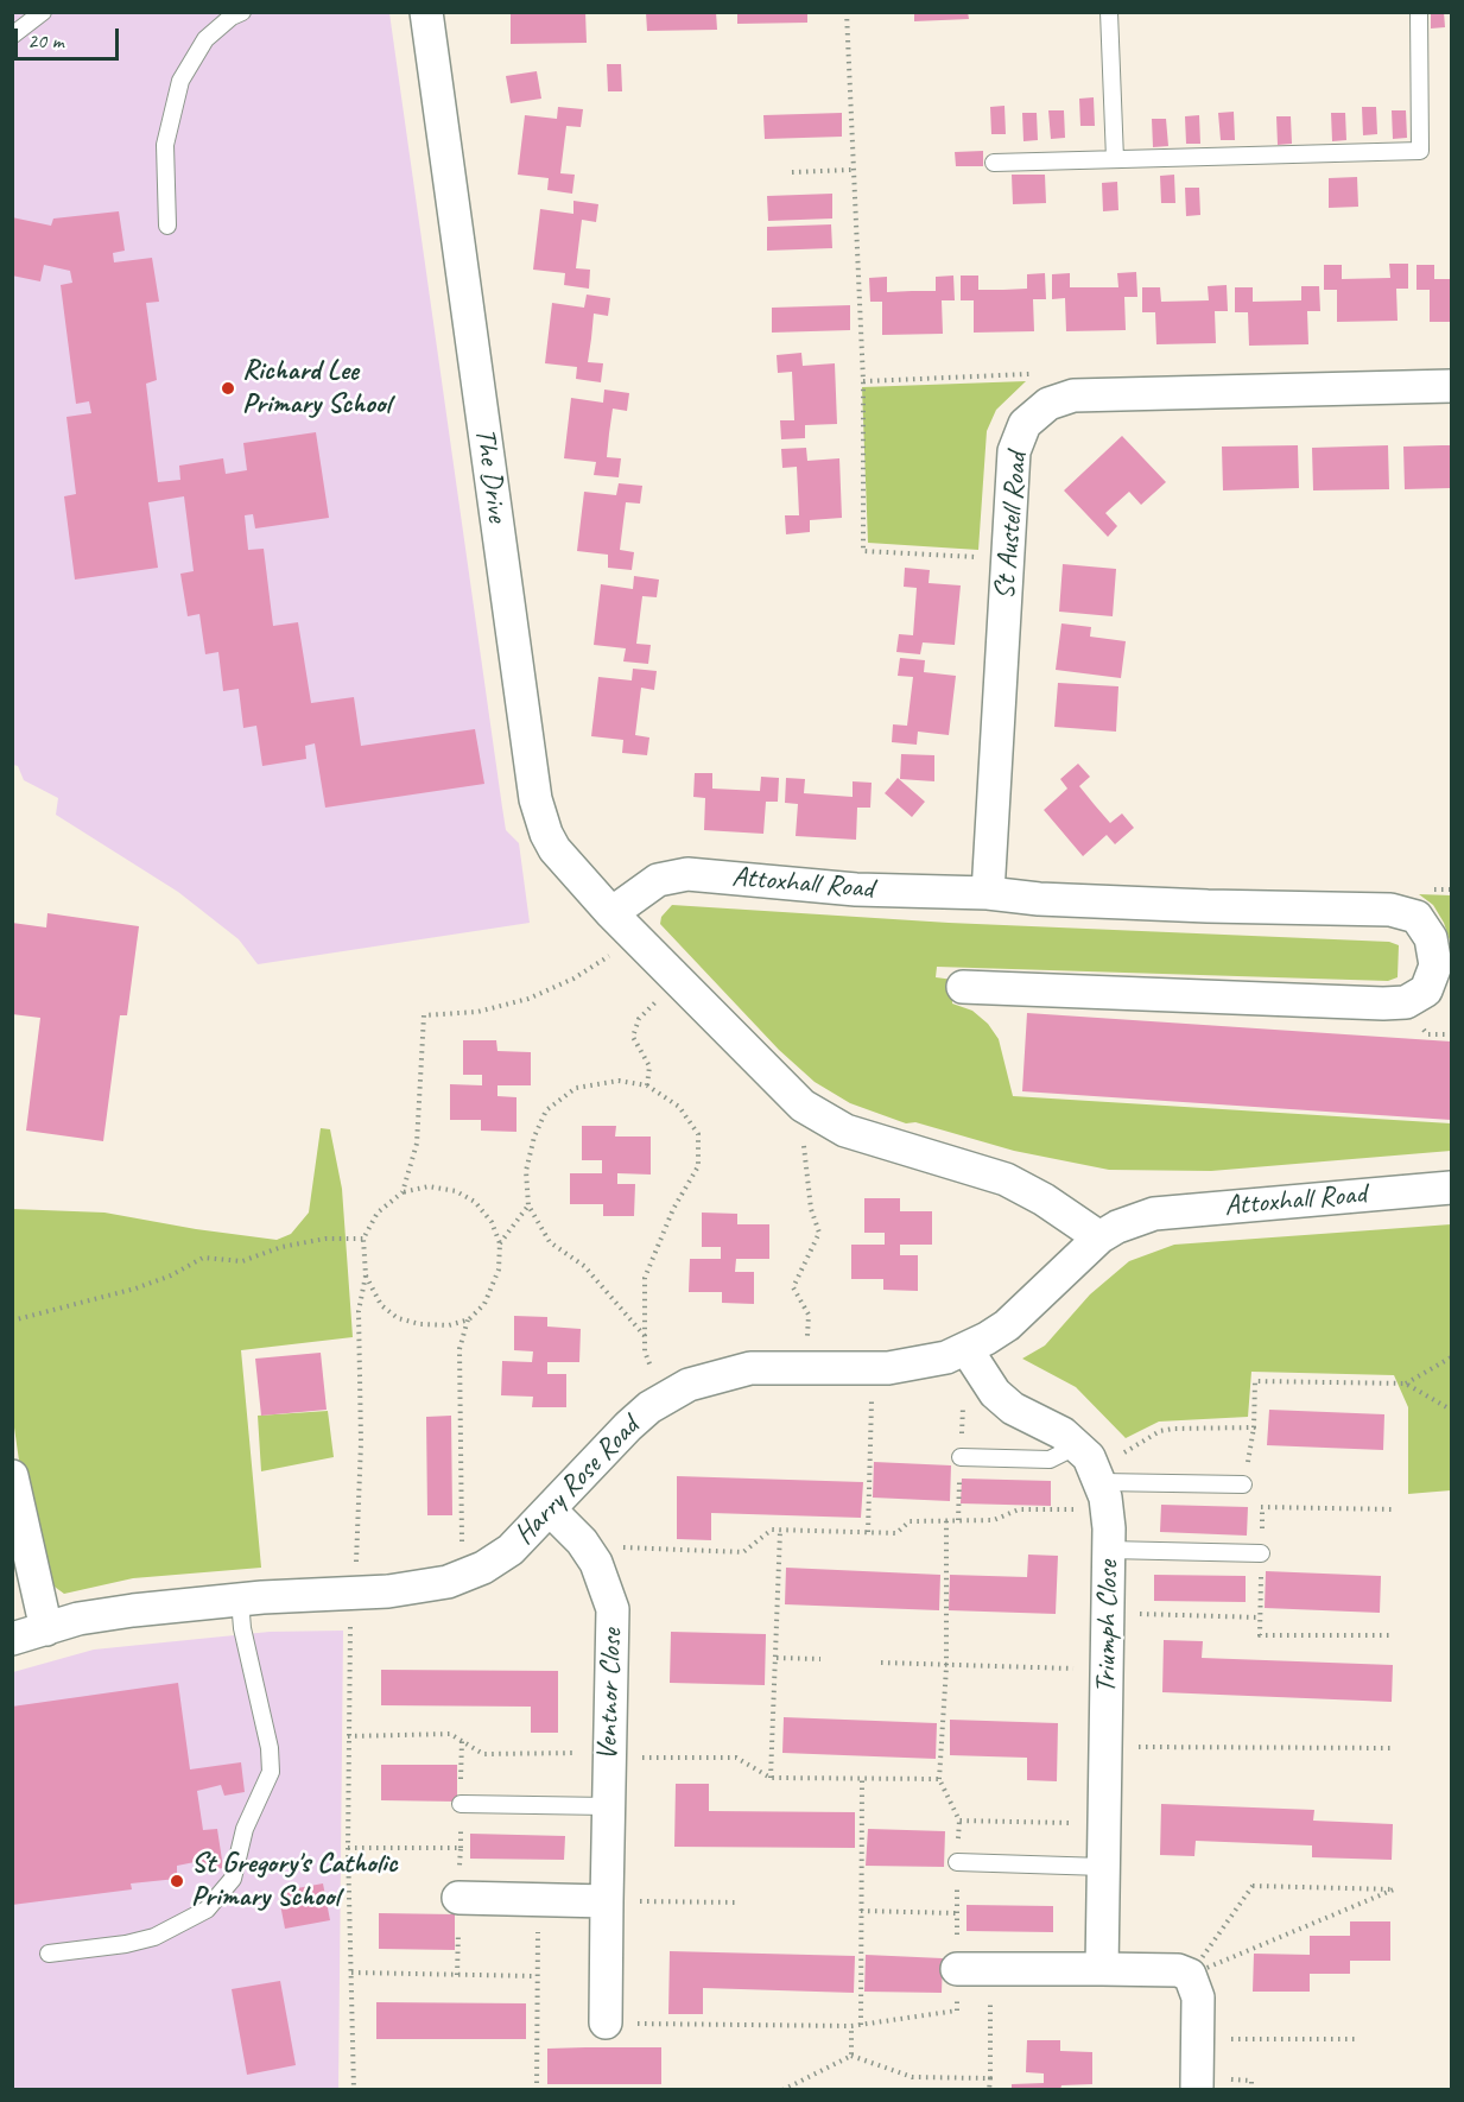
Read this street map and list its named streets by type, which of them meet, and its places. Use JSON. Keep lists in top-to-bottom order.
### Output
{
  "streets": {
    "street": [
      "The Drive",
      "St Austell Road",
      "Attoxhall Road",
      "Harry Rose Road",
      "Triumph Close",
      "Ventnor Close"
    ]
  },
  "crossings": [
    ["The Drive", "Attoxhall Road"],
    ["St Austell Road", "Attoxhall Road"],
    ["Attoxhall Road", "Harry Rose Road"],
    ["Harry Rose Road", "Ventnor Close"]
  ],
  "places": ["Richard Lee Primary School", "St Gregory's Catholic Primary School"],
  "scale_bar": "20 m"
}
